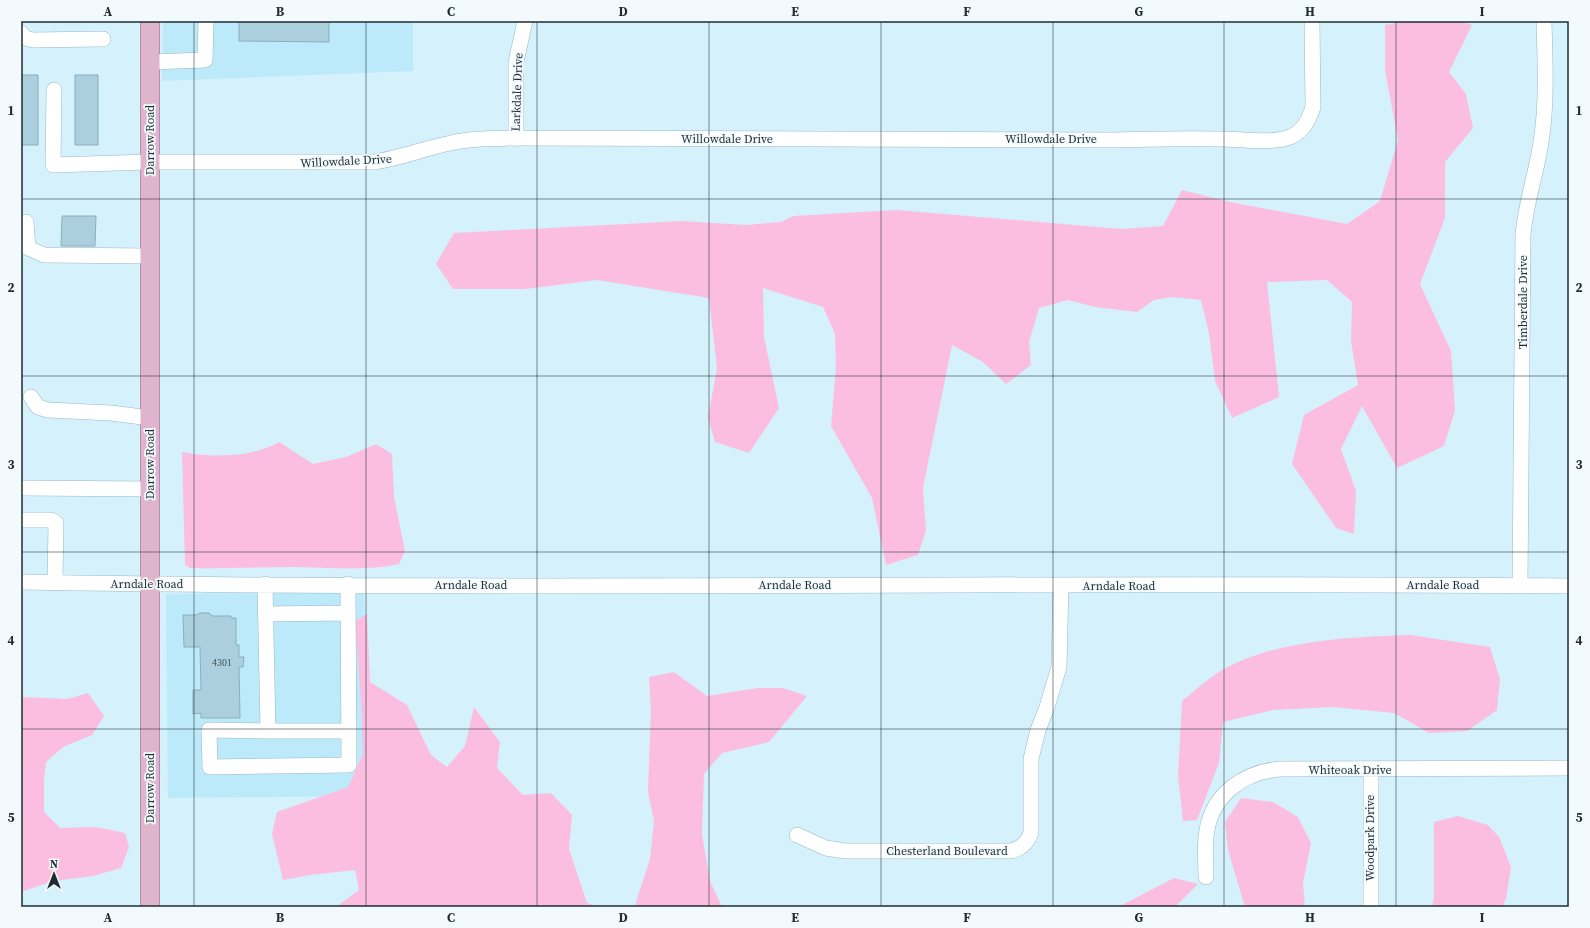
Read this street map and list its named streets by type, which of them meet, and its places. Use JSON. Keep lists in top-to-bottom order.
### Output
{
  "streets": {
    "main road": ["Darrow Road"],
    "street": [
      "Larkdale Drive",
      "Willowdale Drive",
      "Timberdale Drive",
      "Arndale Road",
      "Whiteoak Drive",
      "Woodpark Drive",
      "Chesterland Boulevard"
    ]
  },
  "crossings": [
    ["Larkdale Drive", "Willowdale Drive"],
    ["Willowdale Drive", "Darrow Road"],
    ["Darrow Road", "Arndale Road"],
    ["Timberdale Drive", "Arndale Road"],
    ["Arndale Road", "Chesterland Boulevard"],
    ["Whiteoak Drive", "Woodpark Drive"]
  ],
  "house_numbers": ["4301"],
  "north": "top",
  "grid": {
    "columns": [
      "A",
      "B",
      "C",
      "D",
      "E",
      "F",
      "G",
      "H",
      "I"
    ],
    "rows": [
      "1",
      "2",
      "3",
      "4",
      "5"
    ]
  }
}
